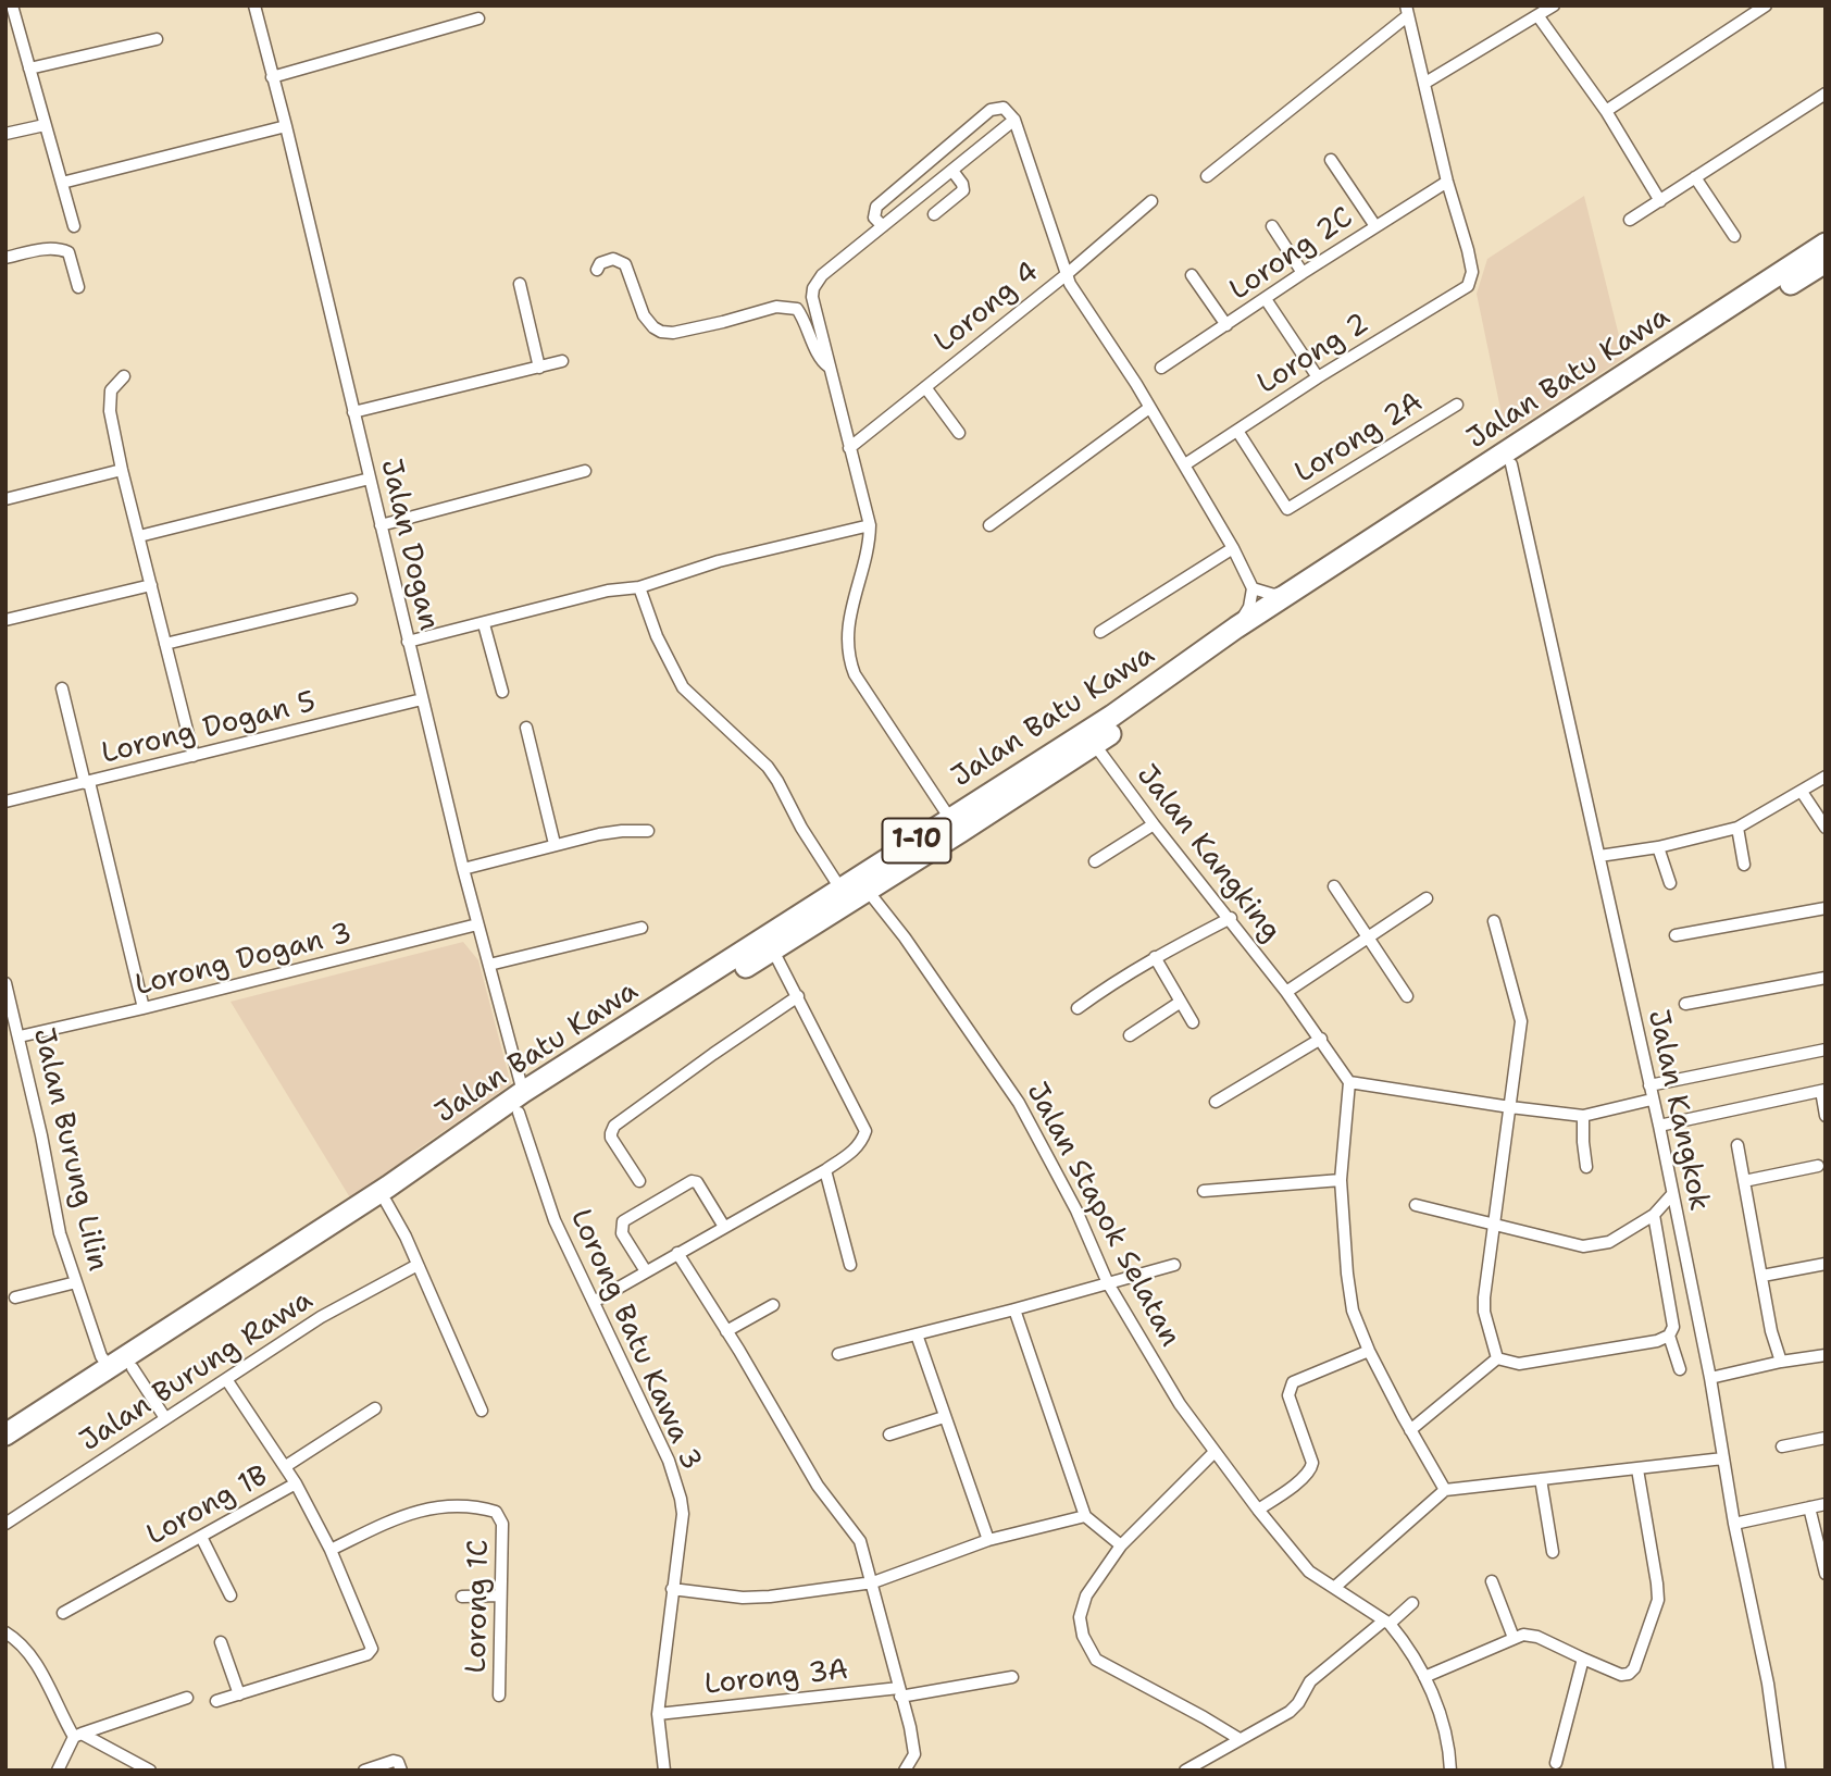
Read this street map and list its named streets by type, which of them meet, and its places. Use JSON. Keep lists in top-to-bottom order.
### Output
{
  "streets": {
    "highway": ["Jalan Batu Kawa", "1-10"],
    "street": [
      "Lorong 2C",
      "Lorong 4",
      "Lorong 2",
      "Lorong 2A",
      "Jalan Dogan",
      "Lorong Dogan 5",
      "Jalan Kangking",
      "Lorong Dogan 3",
      "Jalan Kangkok",
      "Jalan Burung Lilin",
      "Jalan Stapok Selatan",
      "Lorong Batu Kawa 3",
      "Jalan Burung Rawa",
      "Lorong 1B",
      "Lorong 1C",
      "Lorong 3A"
    ]
  },
  "crossings": [
    ["Lorong 2C", "Lorong 2"],
    ["Lorong 2", "Lorong 2A"],
    ["Jalan Batu Kawa", "Jalan Dogan"],
    ["Jalan Batu Kawa", "Jalan Kangking"],
    ["Jalan Batu Kawa", "Jalan Kangkok"],
    ["Jalan Batu Kawa", "Jalan Burung Lilin"],
    ["Jalan Batu Kawa", "Jalan Stapok Selatan"],
    ["Jalan Batu Kawa", "Lorong Batu Kawa 3"],
    ["Jalan Dogan", "Lorong Dogan 5"],
    ["Jalan Dogan", "Lorong Dogan 3"],
    ["Jalan Dogan", "Lorong Batu Kawa 3"],
    ["Lorong Dogan 3", "Jalan Burung Lilin"],
    ["Lorong Batu Kawa 3", "Lorong 3A"],
    ["Lorong 1B", "Lorong 1C"]
  ]
}
